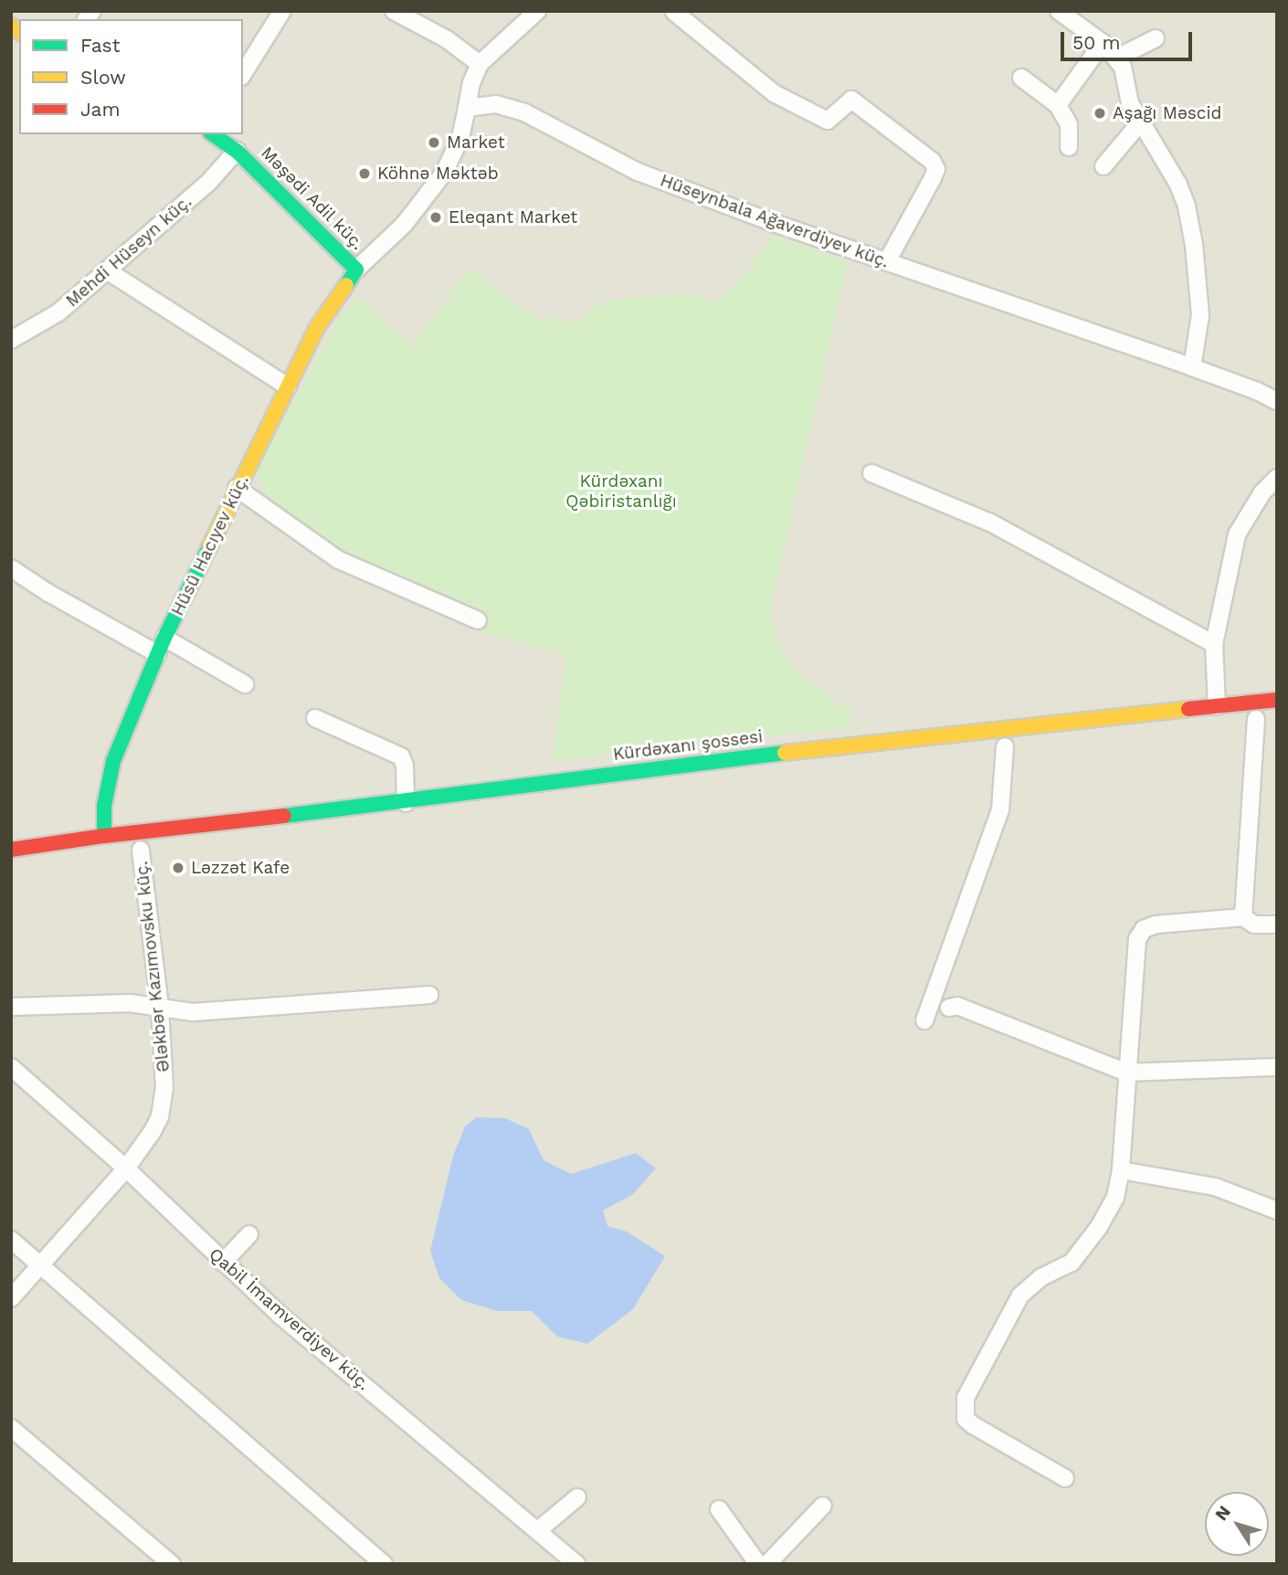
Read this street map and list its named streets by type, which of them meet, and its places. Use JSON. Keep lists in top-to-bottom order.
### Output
{
  "streets": {
    "main road": ["Məşədi Adil küç.", "Hüsü Hacıyev küç.", "Kürdəxanı şossesi"],
    "street": [
      "Hüseynbala Ağaverdiyev küç.",
      "Mehdi Hüseyn küç.",
      "Ələkbər Kazımovsku küç.",
      "Qabil İmamverdiyev küç."
    ]
  },
  "crossings": [
    ["Məşədi Adil küç.", "Mehdi Hüseyn küç."],
    ["Məşədi Adil küç.", "Hüsü Hacıyev küç."],
    ["Hüsü Hacıyev küç.", "Kürdəxanı şossesi"],
    ["Ələkbər Kazımovsku küç.", "Qabil İmamverdiyev küç."]
  ],
  "parks": ["Kürdəxanı Qəbiristanlığı"],
  "places": [
    "Aşağı Məscid",
    "Market",
    "Köhnə Məktəb",
    "Eleqant Market",
    "Ləzzət Kafe"
  ],
  "legend": ["Fast", "Slow", "Jam"],
  "scale_bar": "50 m",
  "north": "top left"
}
